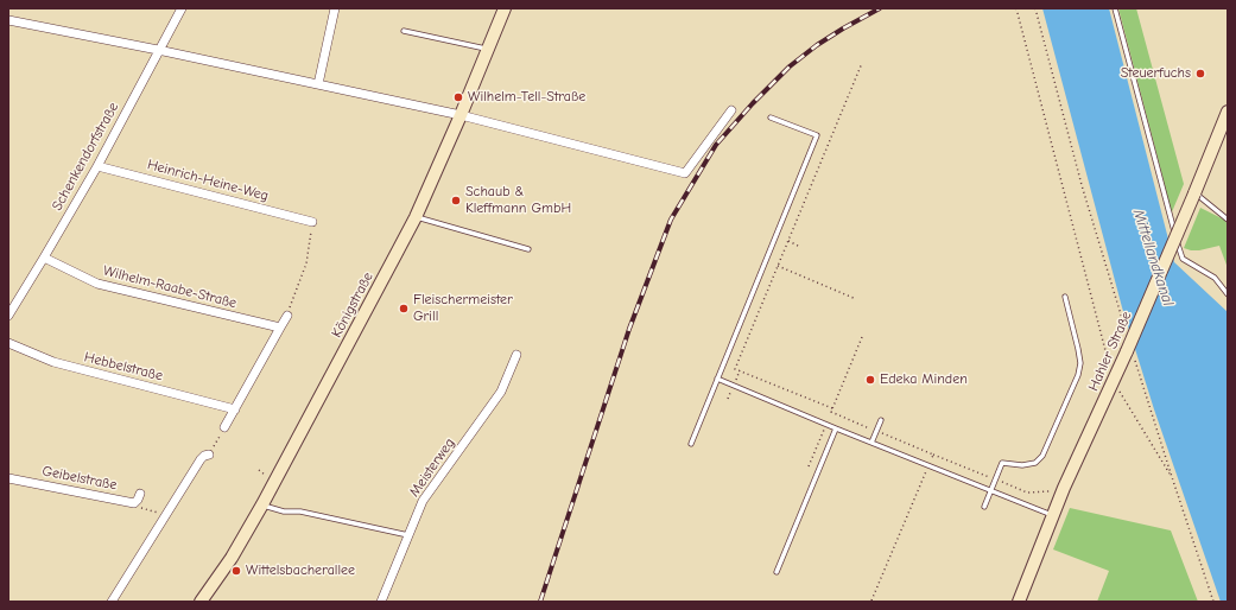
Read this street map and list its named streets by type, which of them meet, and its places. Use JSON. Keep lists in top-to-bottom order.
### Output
{
  "streets": {
    "main road": ["Königstraße", "Hahler Straße"],
    "street": [
      "Schenkendorfstraße",
      "Heinrich-Heine-Weg",
      "Wilhelm-Raabe-Straße",
      "Hebbelstraße",
      "Meisterweg",
      "Geibelstraße"
    ]
  },
  "crossings": [
    ["Schenkendorfstraße", "Heinrich-Heine-Weg"],
    ["Schenkendorfstraße", "Wilhelm-Raabe-Straße"]
  ],
  "water": ["Mittellandkanal"],
  "places": [
    "Steuerfuchs",
    "Wilhelm-Tell-Straße",
    "Schaub & Kleffmann GmbH",
    "Fleischermeister Grill",
    "Edeka Minden",
    "Wittelsbacherallee"
  ]
}
